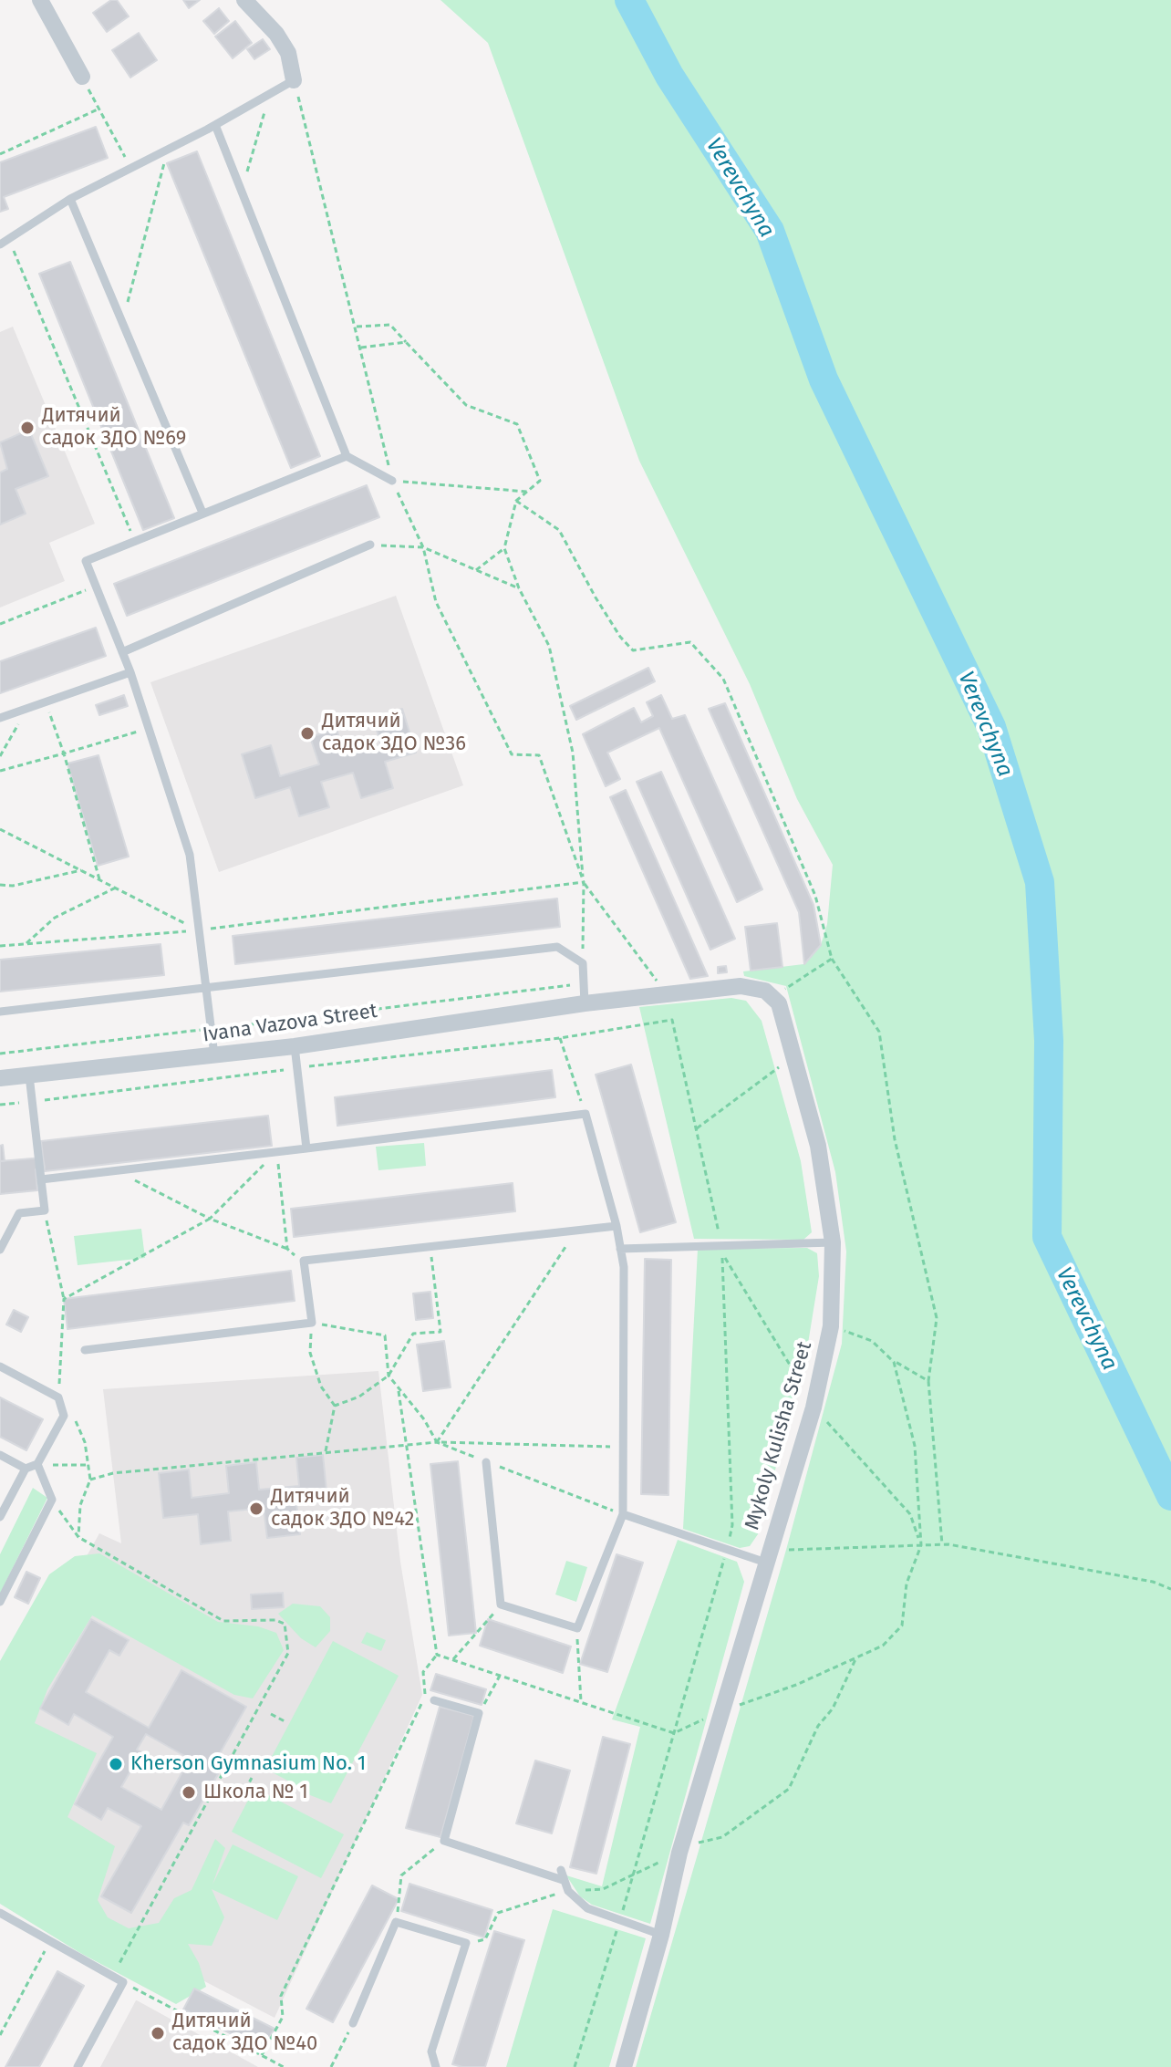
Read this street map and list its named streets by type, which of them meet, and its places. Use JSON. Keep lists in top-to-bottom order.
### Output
{
  "streets": {
    "street": ["Ivana Vazova Street", "Mykoly Kulisha Street"]
  },
  "water": ["Verevchyna"],
  "places": [
    "Дитячий садок ЗДО №69",
    "Дитячий садок ЗДО №36",
    "Дитячий садок ЗДО №42",
    "Kherson Gymnasium No. 1",
    "Школа № 1",
    "Дитячий садок ЗДО №40"
  ]
}
